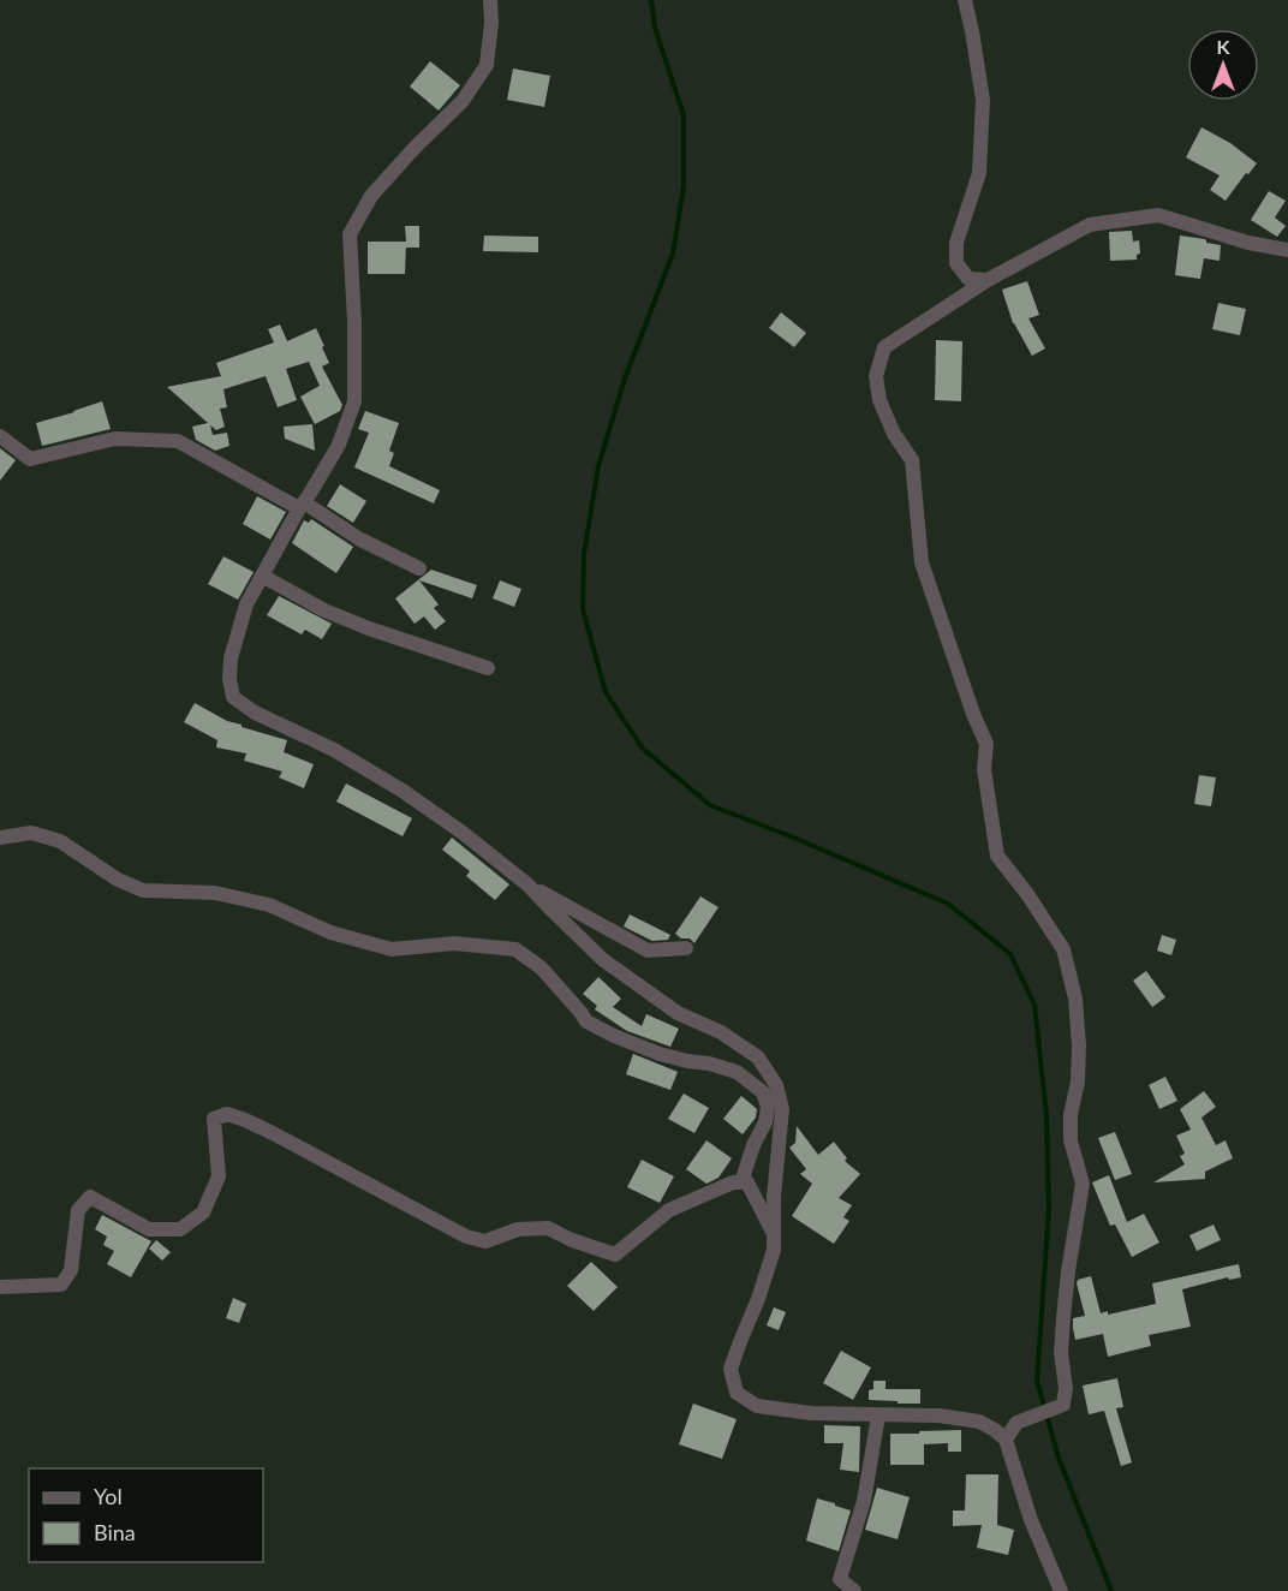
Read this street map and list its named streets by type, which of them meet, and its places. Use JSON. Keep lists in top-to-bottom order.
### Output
{
  "legend": ["Yol", "Bina"],
  "north": "top"
}
